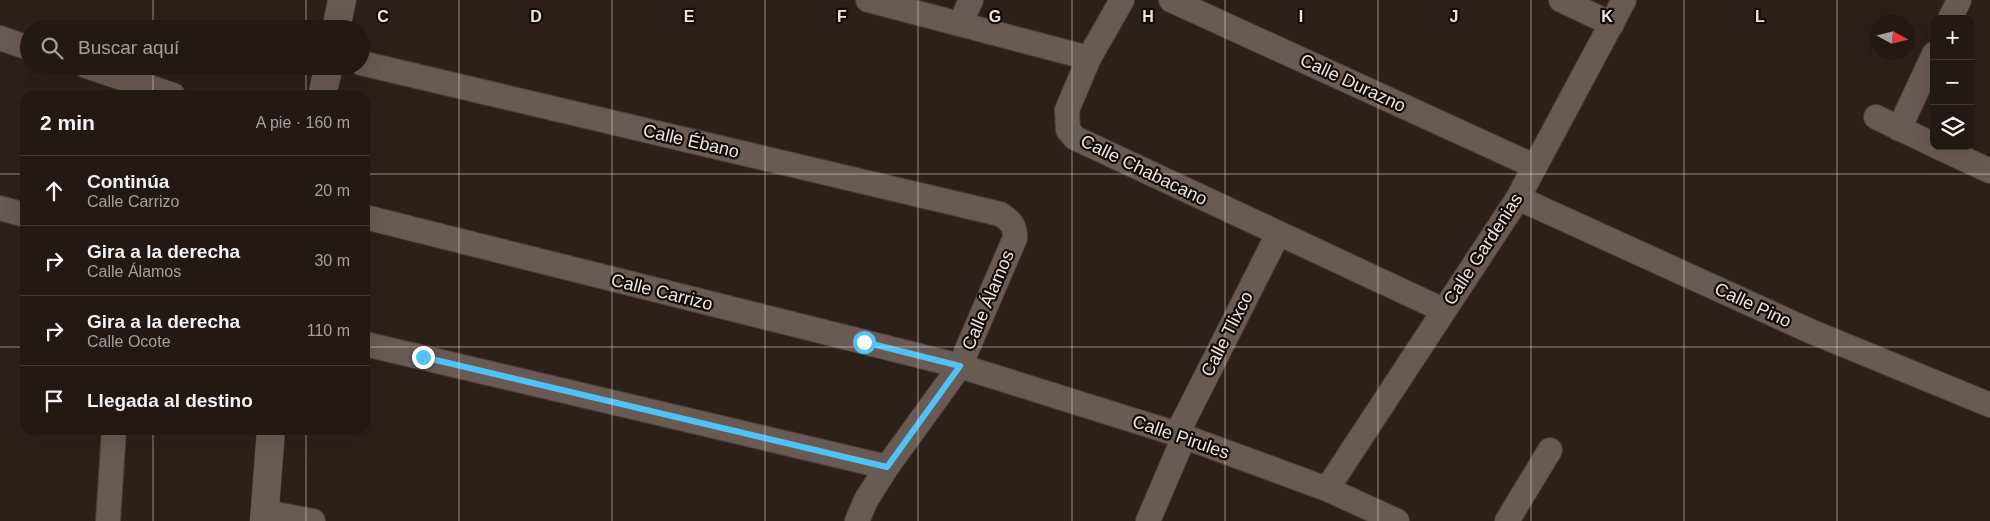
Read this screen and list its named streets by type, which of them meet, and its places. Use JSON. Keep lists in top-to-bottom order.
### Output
{
  "streets": {
    "street": [
      "Calle Durazno",
      "Calle Ébano",
      "Calle Chabacano",
      "Calle Gardenias",
      "Calle Carrizo",
      "Calle Álamos",
      "Calle Pino",
      "Calle Tlixco",
      "Calle Pirules"
    ]
  },
  "crossings": [
    ["Calle Durazno", "Calle Gardenias"],
    ["Calle Ébano", "Calle Álamos"],
    ["Calle Chabacano", "Calle Gardenias"],
    ["Calle Chabacano", "Calle Tlixco"],
    ["Calle Gardenias", "Calle Pino"],
    ["Calle Gardenias", "Calle Pirules"],
    ["Calle Carrizo", "Calle Álamos"],
    ["Calle Carrizo", "Calle Pirules"],
    ["Calle Álamos", "Calle Pirules"],
    ["Calle Tlixco", "Calle Pirules"]
  ],
  "north": "right",
  "page": {
    "map_buttons": ["+", "−"],
    "search": "Buscar aquí",
    "heading": ["2 min", "A pie · 160 m"],
    "list": [
      ["Continúa", "Calle Carrizo", "20 m"],
      ["Gira a la derecha", "Calle Álamos", "30 m"],
      ["Gira a la derecha", "Calle Ocote", "110 m"],
      "Llegada al destino"
    ]
  },
  "grid": {
    "columns": [
      "C",
      "D",
      "E",
      "F",
      "G",
      "H",
      "I",
      "J",
      "K",
      "L"
    ]
  }
}
